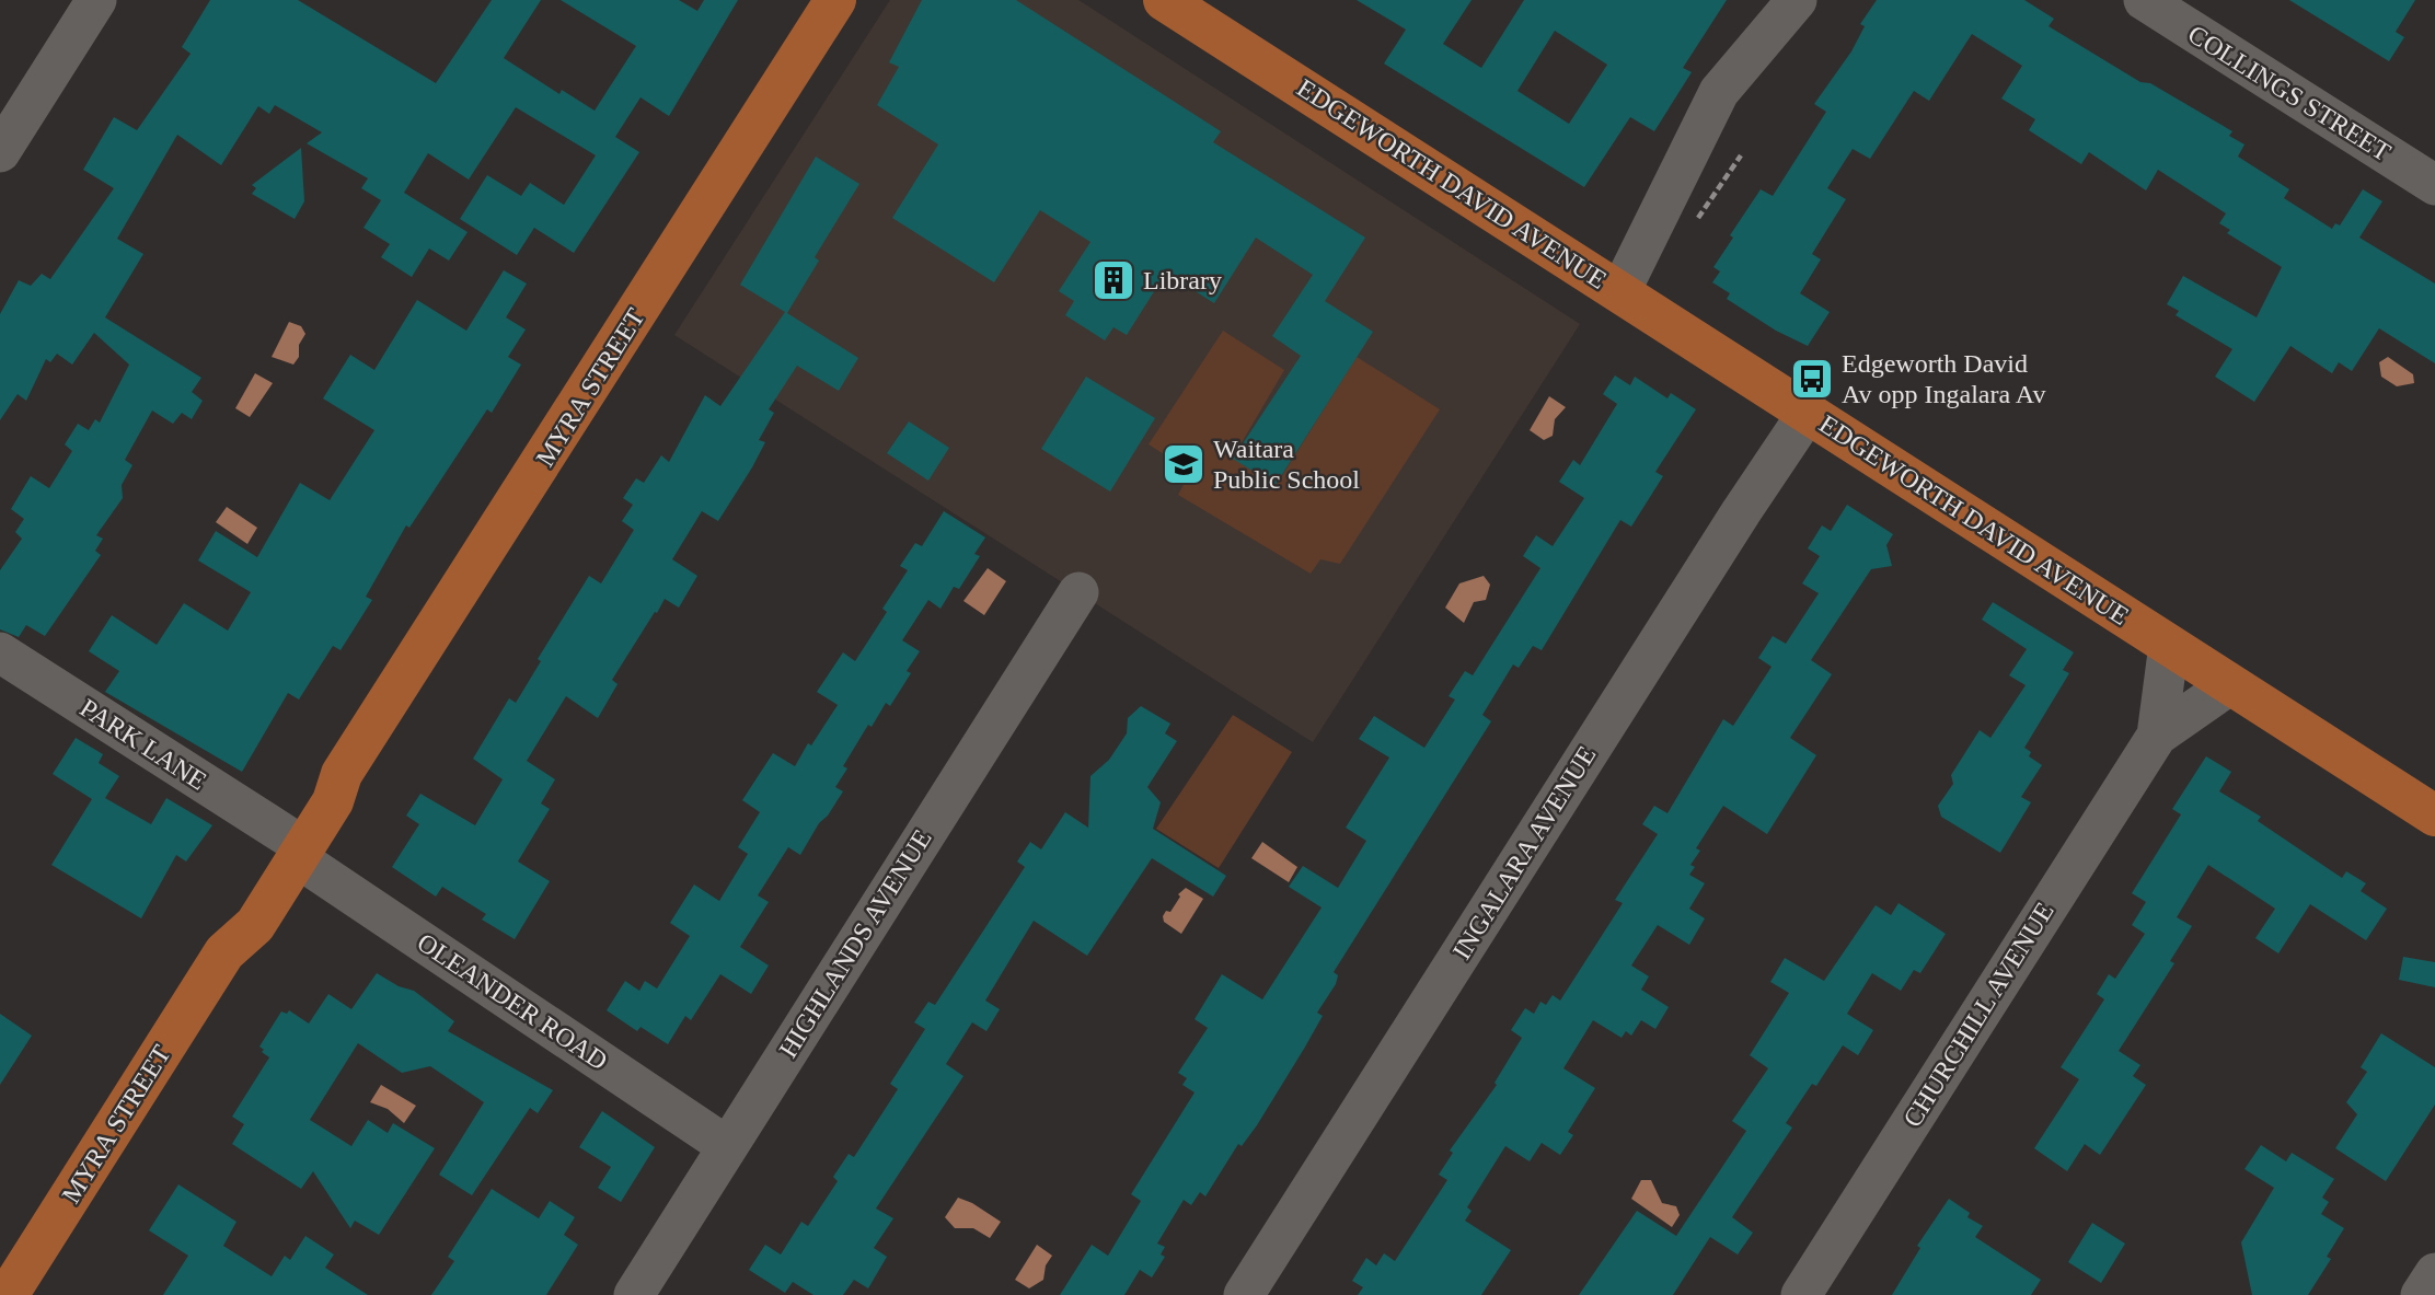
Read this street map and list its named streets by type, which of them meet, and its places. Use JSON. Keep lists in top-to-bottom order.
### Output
{
  "streets": {
    "main road": ["EDGEWORTH DAVID AVENUE", "MYRA STREET"],
    "street": [
      "COLLINGS STREET",
      "PARK LANE",
      "INGALARA AVENUE",
      "HIGHLANDS AVENUE",
      "OLEANDER ROAD",
      "CHURCHILL AVENUE"
    ]
  },
  "crossings": [
    ["EDGEWORTH DAVID AVENUE", "INGALARA AVENUE"],
    ["EDGEWORTH DAVID AVENUE", "CHURCHILL AVENUE"],
    ["MYRA STREET", "PARK LANE"],
    ["MYRA STREET", "OLEANDER ROAD"],
    ["PARK LANE", "OLEANDER ROAD"],
    ["HIGHLANDS AVENUE", "OLEANDER ROAD"]
  ],
  "places": {
    "building": ["Library"],
    "bus stop": ["Edgeworth David Av opp Ingalara Av"],
    "school or university": ["Waitara Public School"]
  }
}
